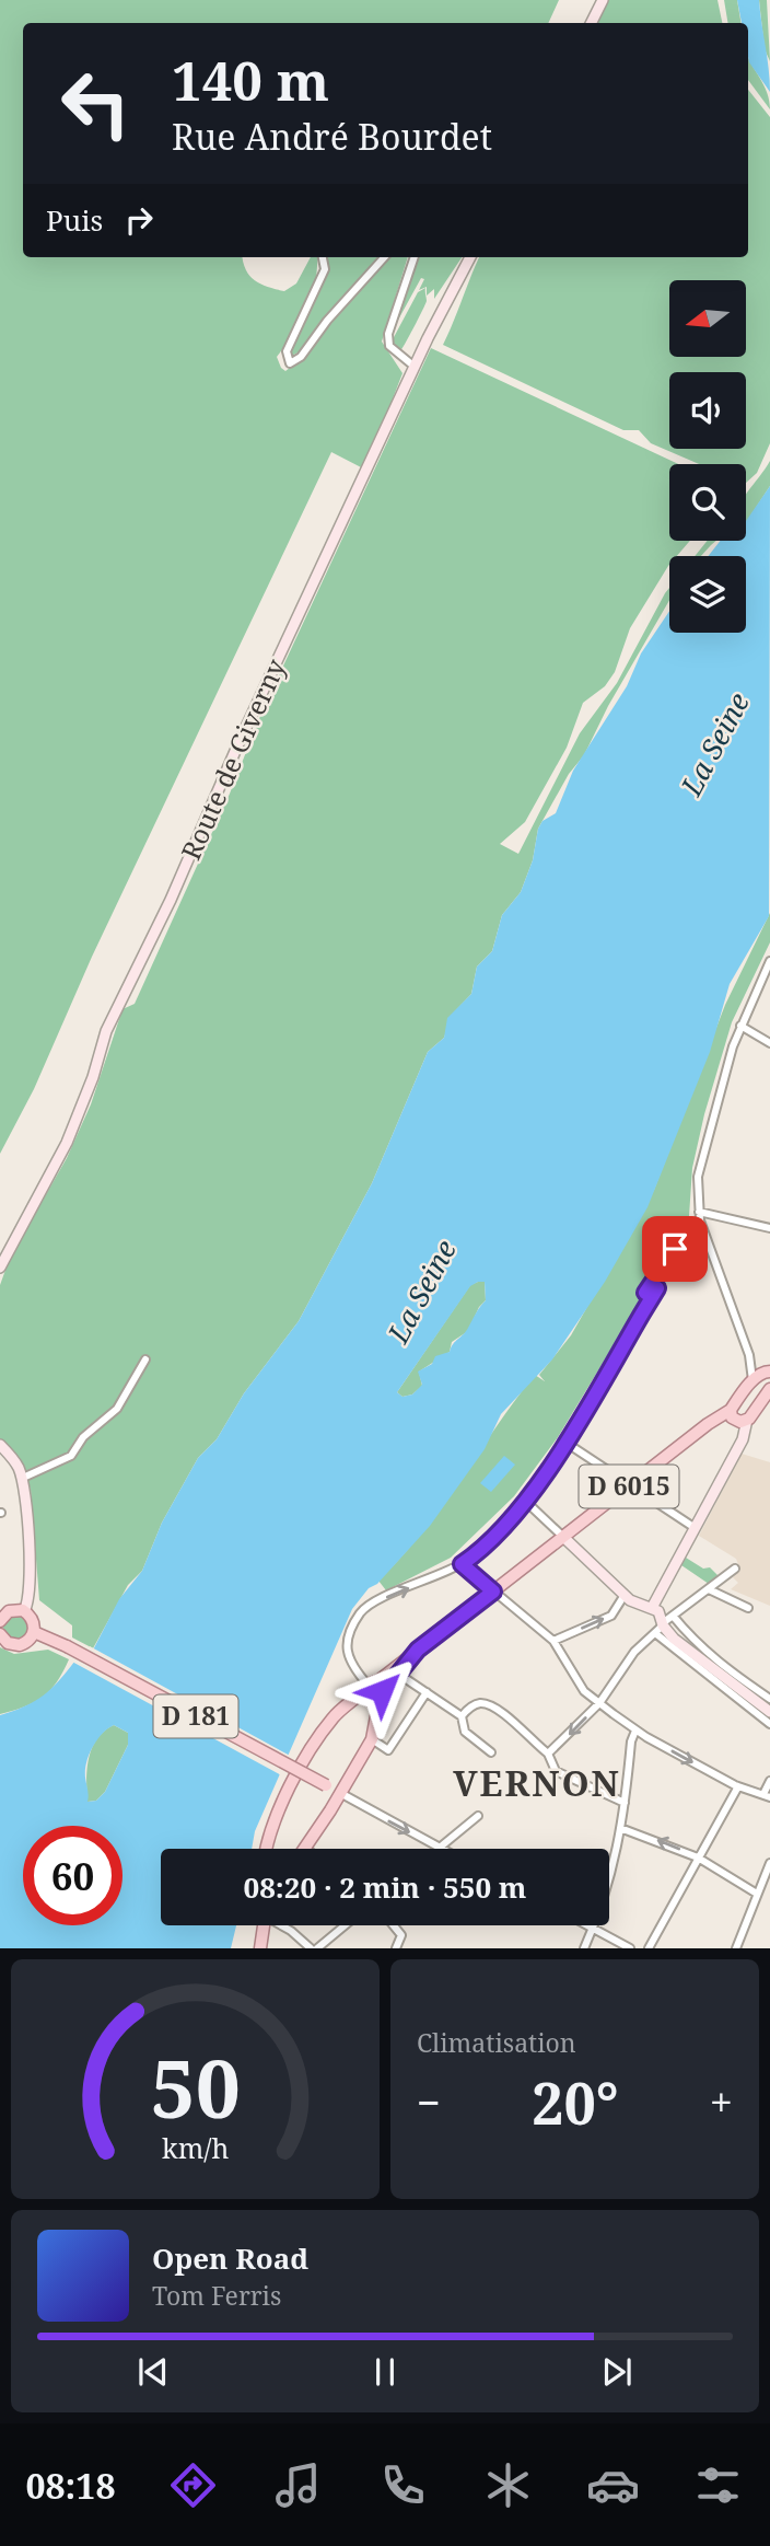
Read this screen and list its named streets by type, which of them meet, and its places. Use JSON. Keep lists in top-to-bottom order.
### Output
{
  "streets": {
    "main road": ["Route de Giverny", "D 6015", "D 181"]
  },
  "districts": ["VERNON"],
  "water": ["La Seine"],
  "north": "left",
  "page": {
    "turn": ["140 m", "Rue André Bourdet"],
    "then": "Puis",
    "limit": "60",
    "trip": "08:20 · 2 min · 550 m",
    "tile": "Climatisation",
    "heat": ["−", "20°", "+"],
    "song": ["Open Road", "Tom Ferris"],
    "tabs": "08:18",
    "gauge": ["50", "km/h"]
  }
}
